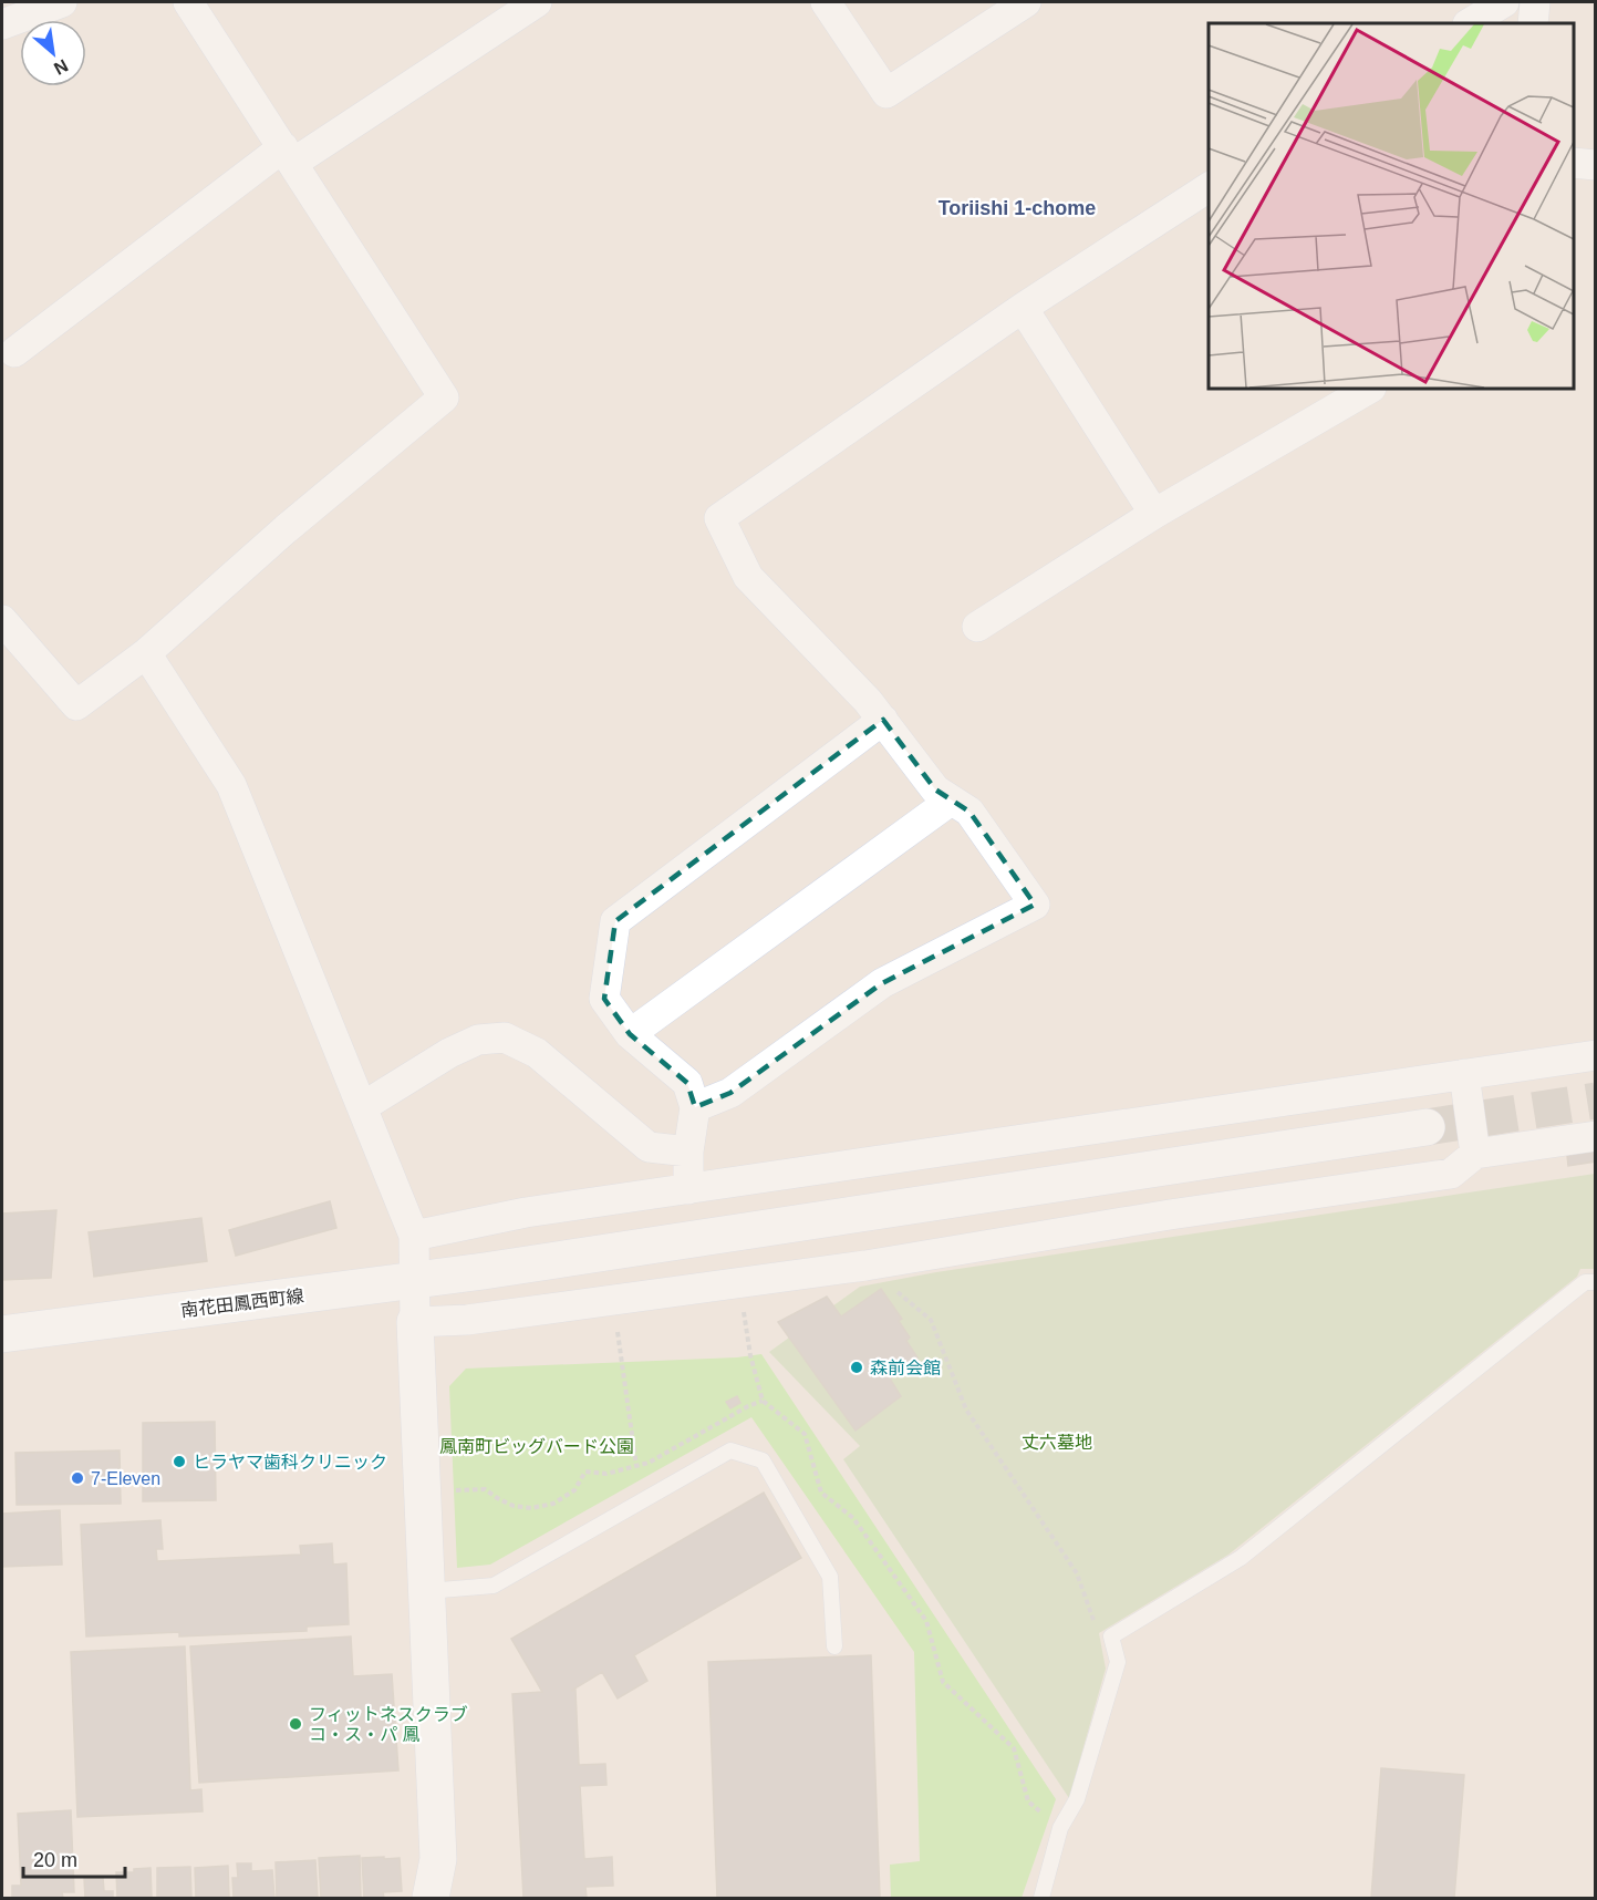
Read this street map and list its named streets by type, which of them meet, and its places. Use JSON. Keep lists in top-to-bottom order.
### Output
{
  "streets": {
    "street": ["南花田鳳西町線"]
  },
  "districts": ["Toriishi 1-chome"],
  "parks": ["丈六墓地", "鳳南町ビッグバード公園"],
  "places": [
    "森前会館",
    "ヒラヤマ歯科クリニック",
    "7-Eleven",
    "フィットネスクラブ コ・ス・パ 鳳"
  ],
  "scale_bar": "20 m",
  "north": "bottom right"
}
